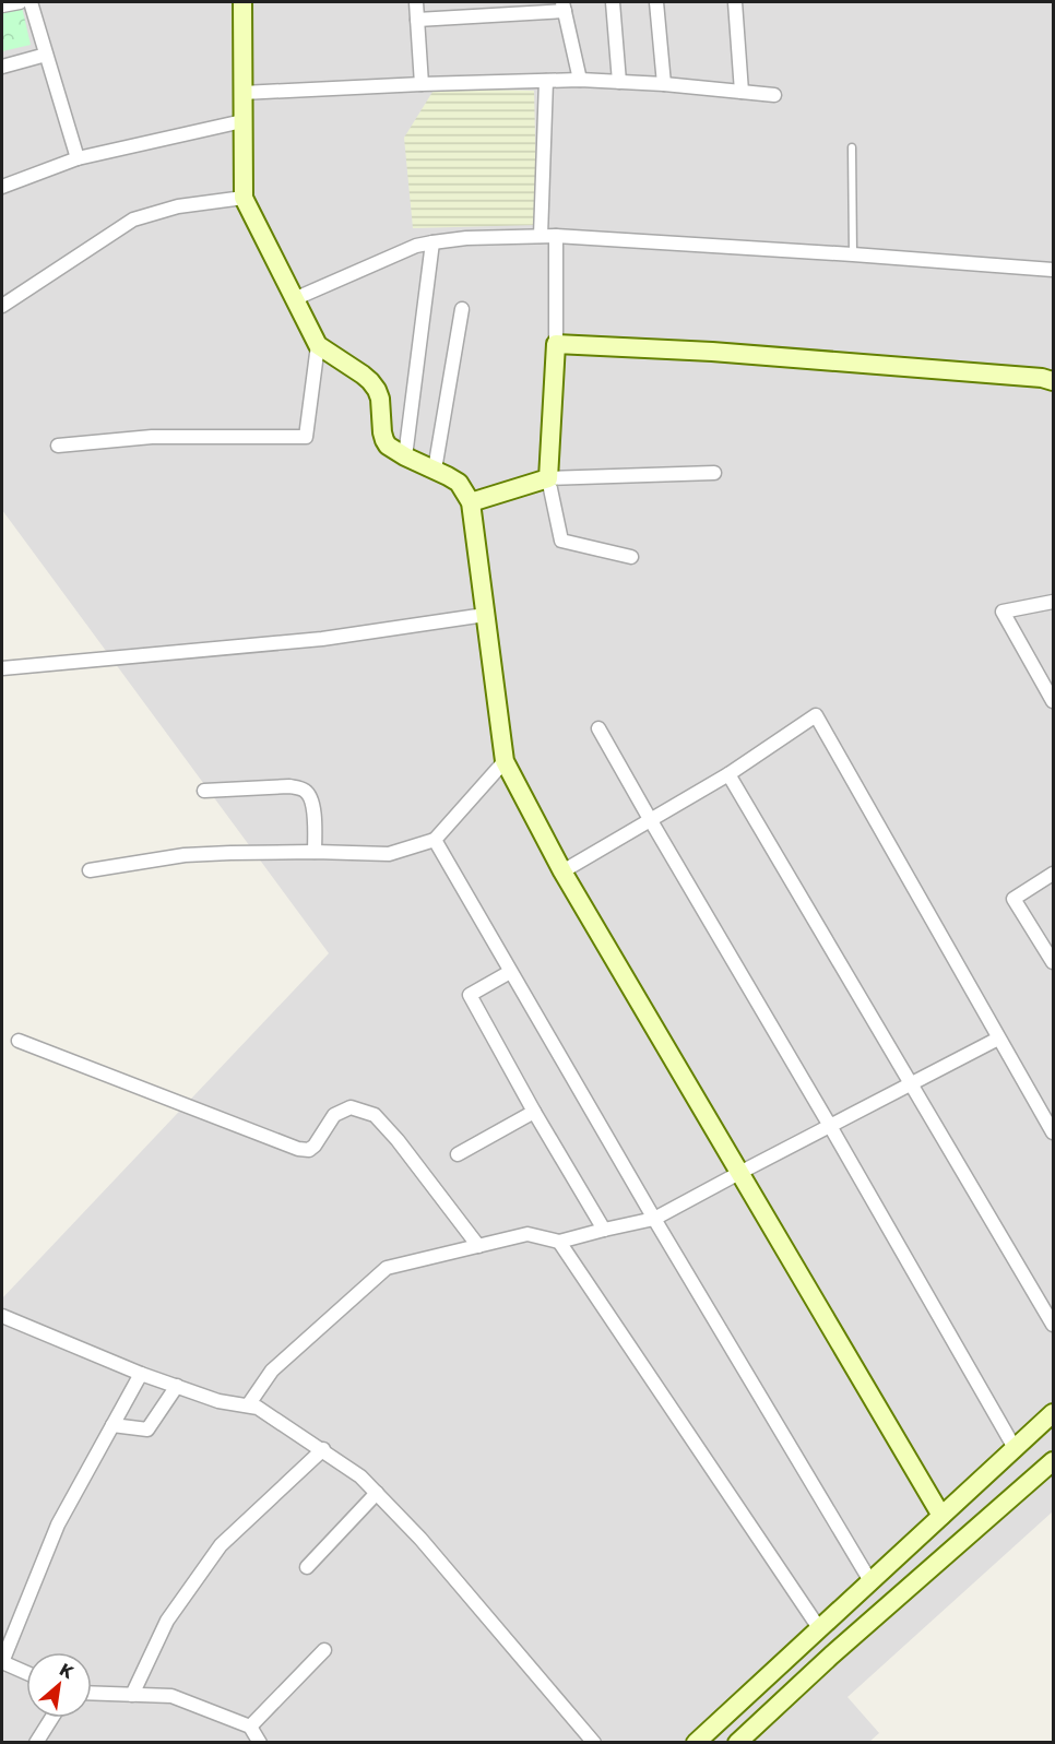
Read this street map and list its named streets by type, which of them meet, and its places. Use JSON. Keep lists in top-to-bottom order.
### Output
{
  "north": "top right"
}
